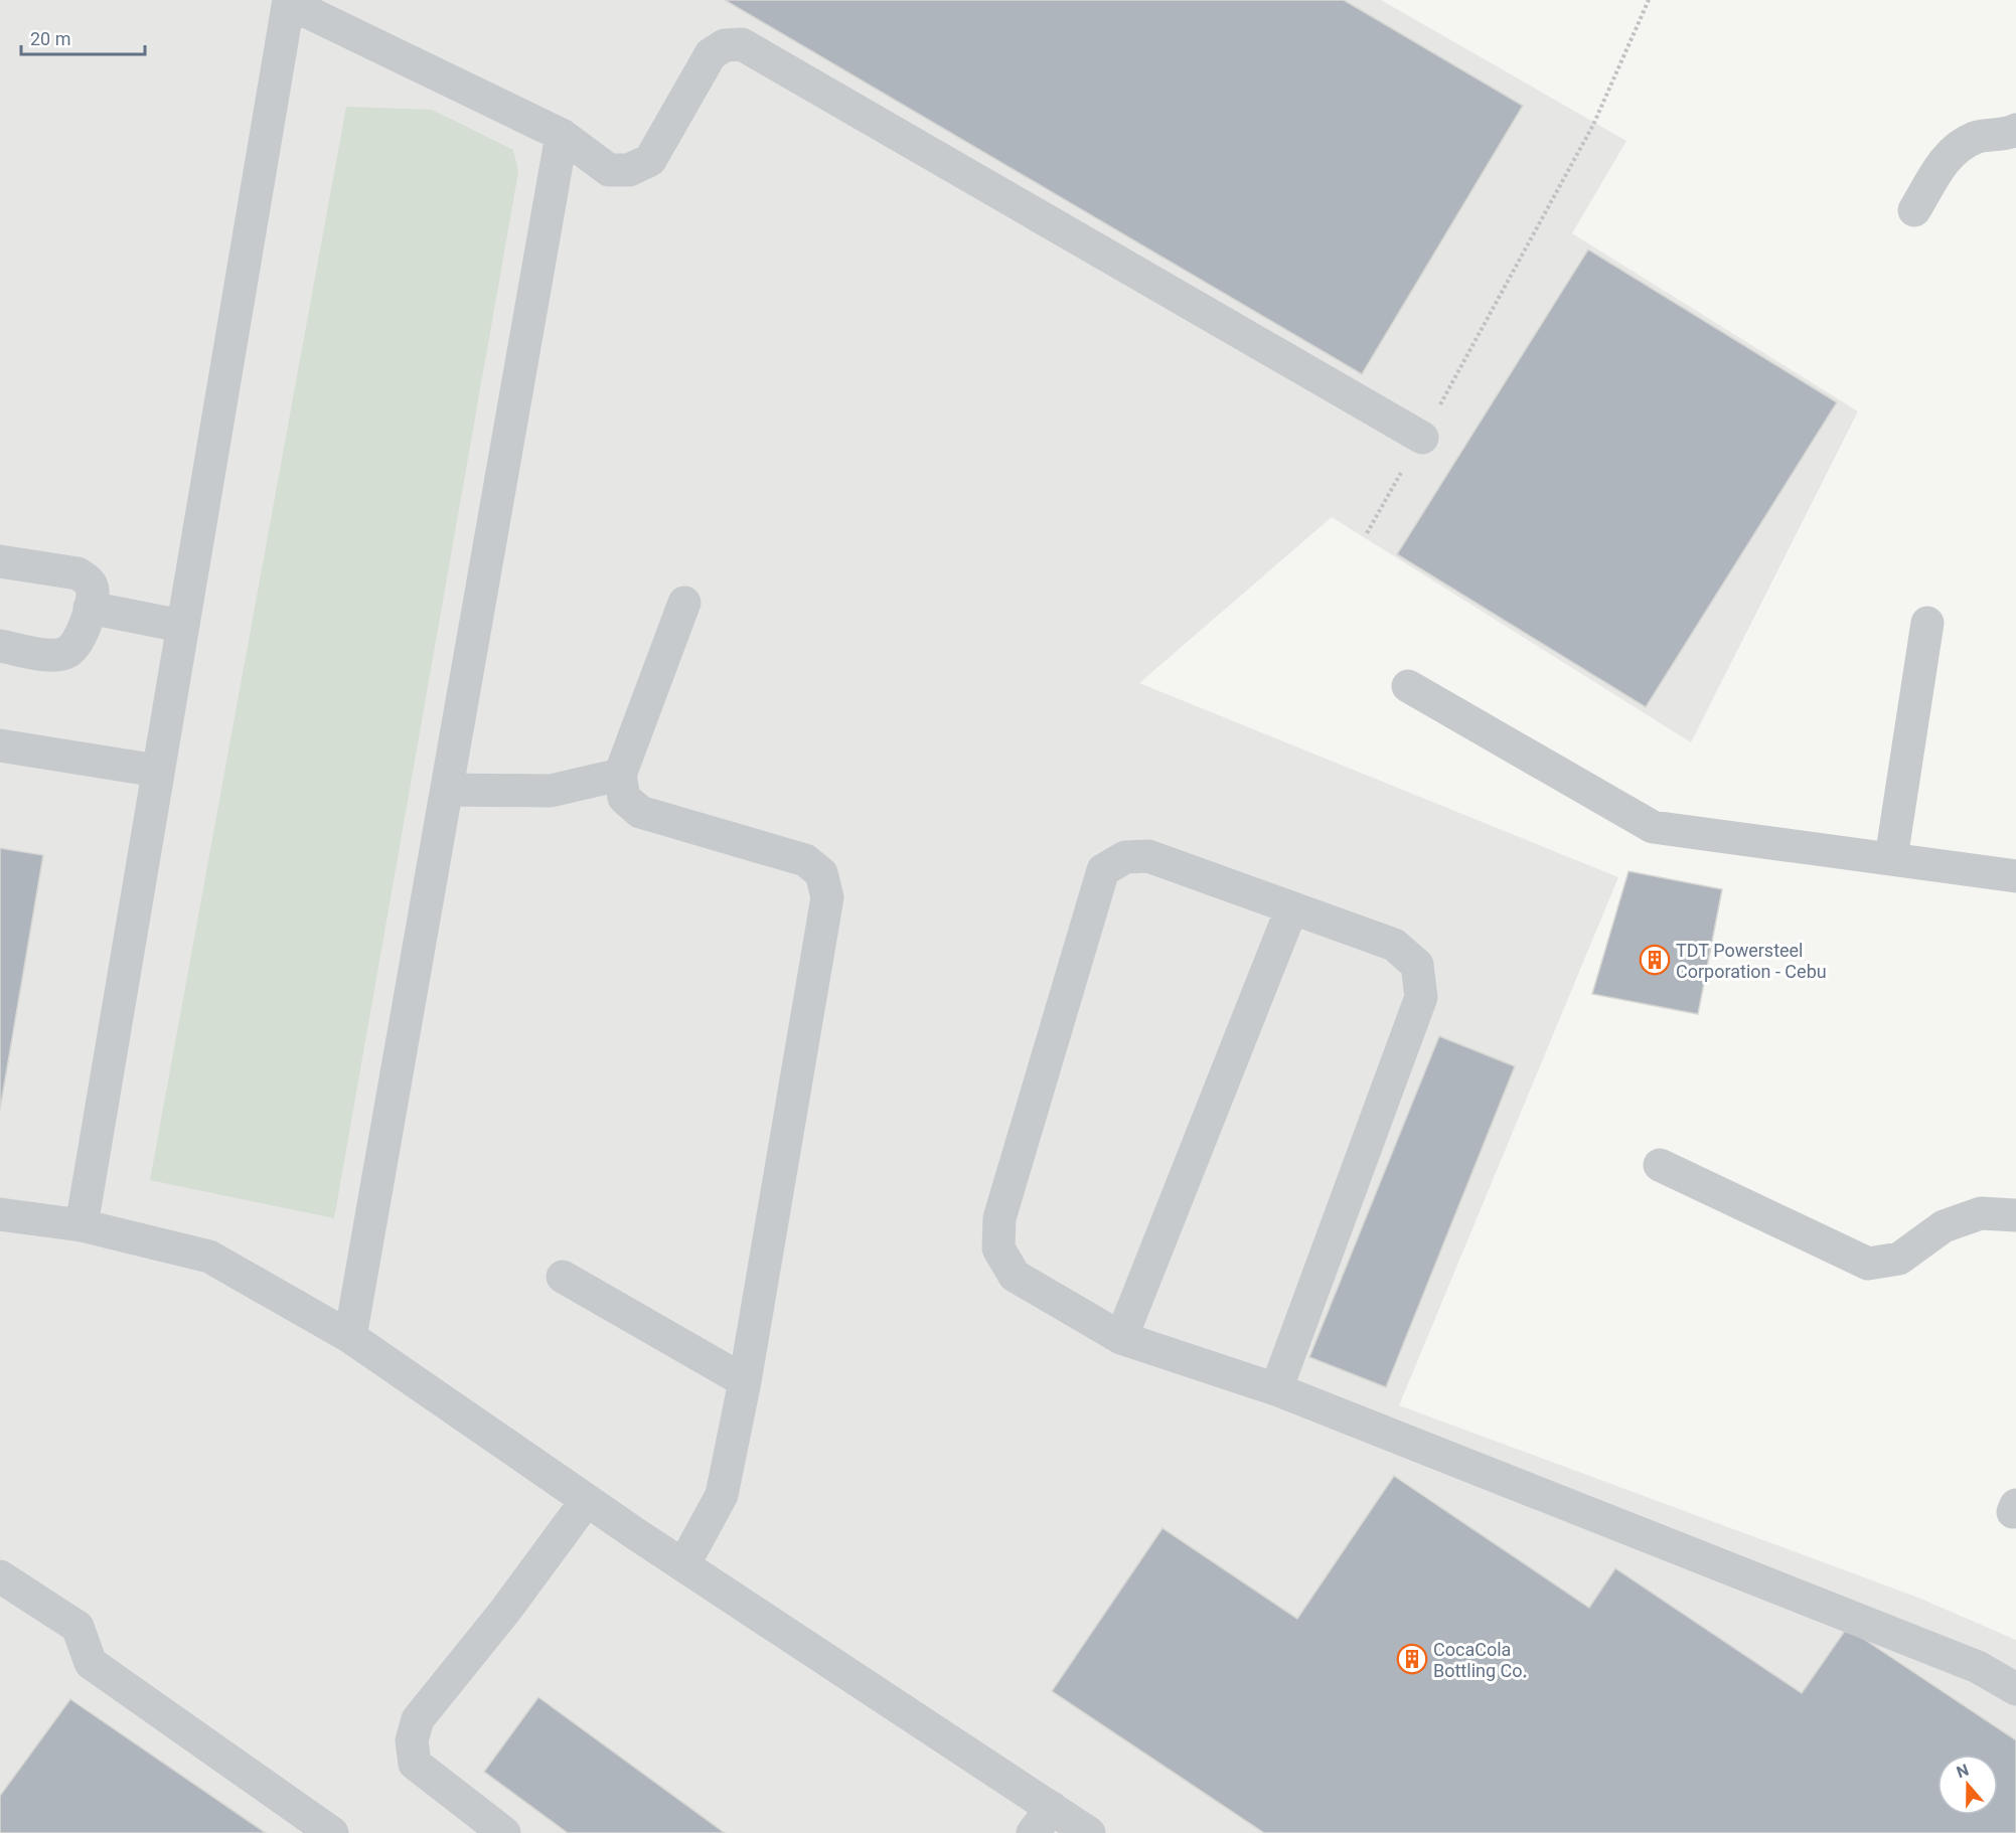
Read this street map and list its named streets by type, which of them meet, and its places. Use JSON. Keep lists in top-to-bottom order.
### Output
{
  "places": {
    "building": ["TDT Powersteel Corporation - Cebu", "CocaCola Bottling Co."]
  },
  "scale_bar": "20 m",
  "north": "top"
}
